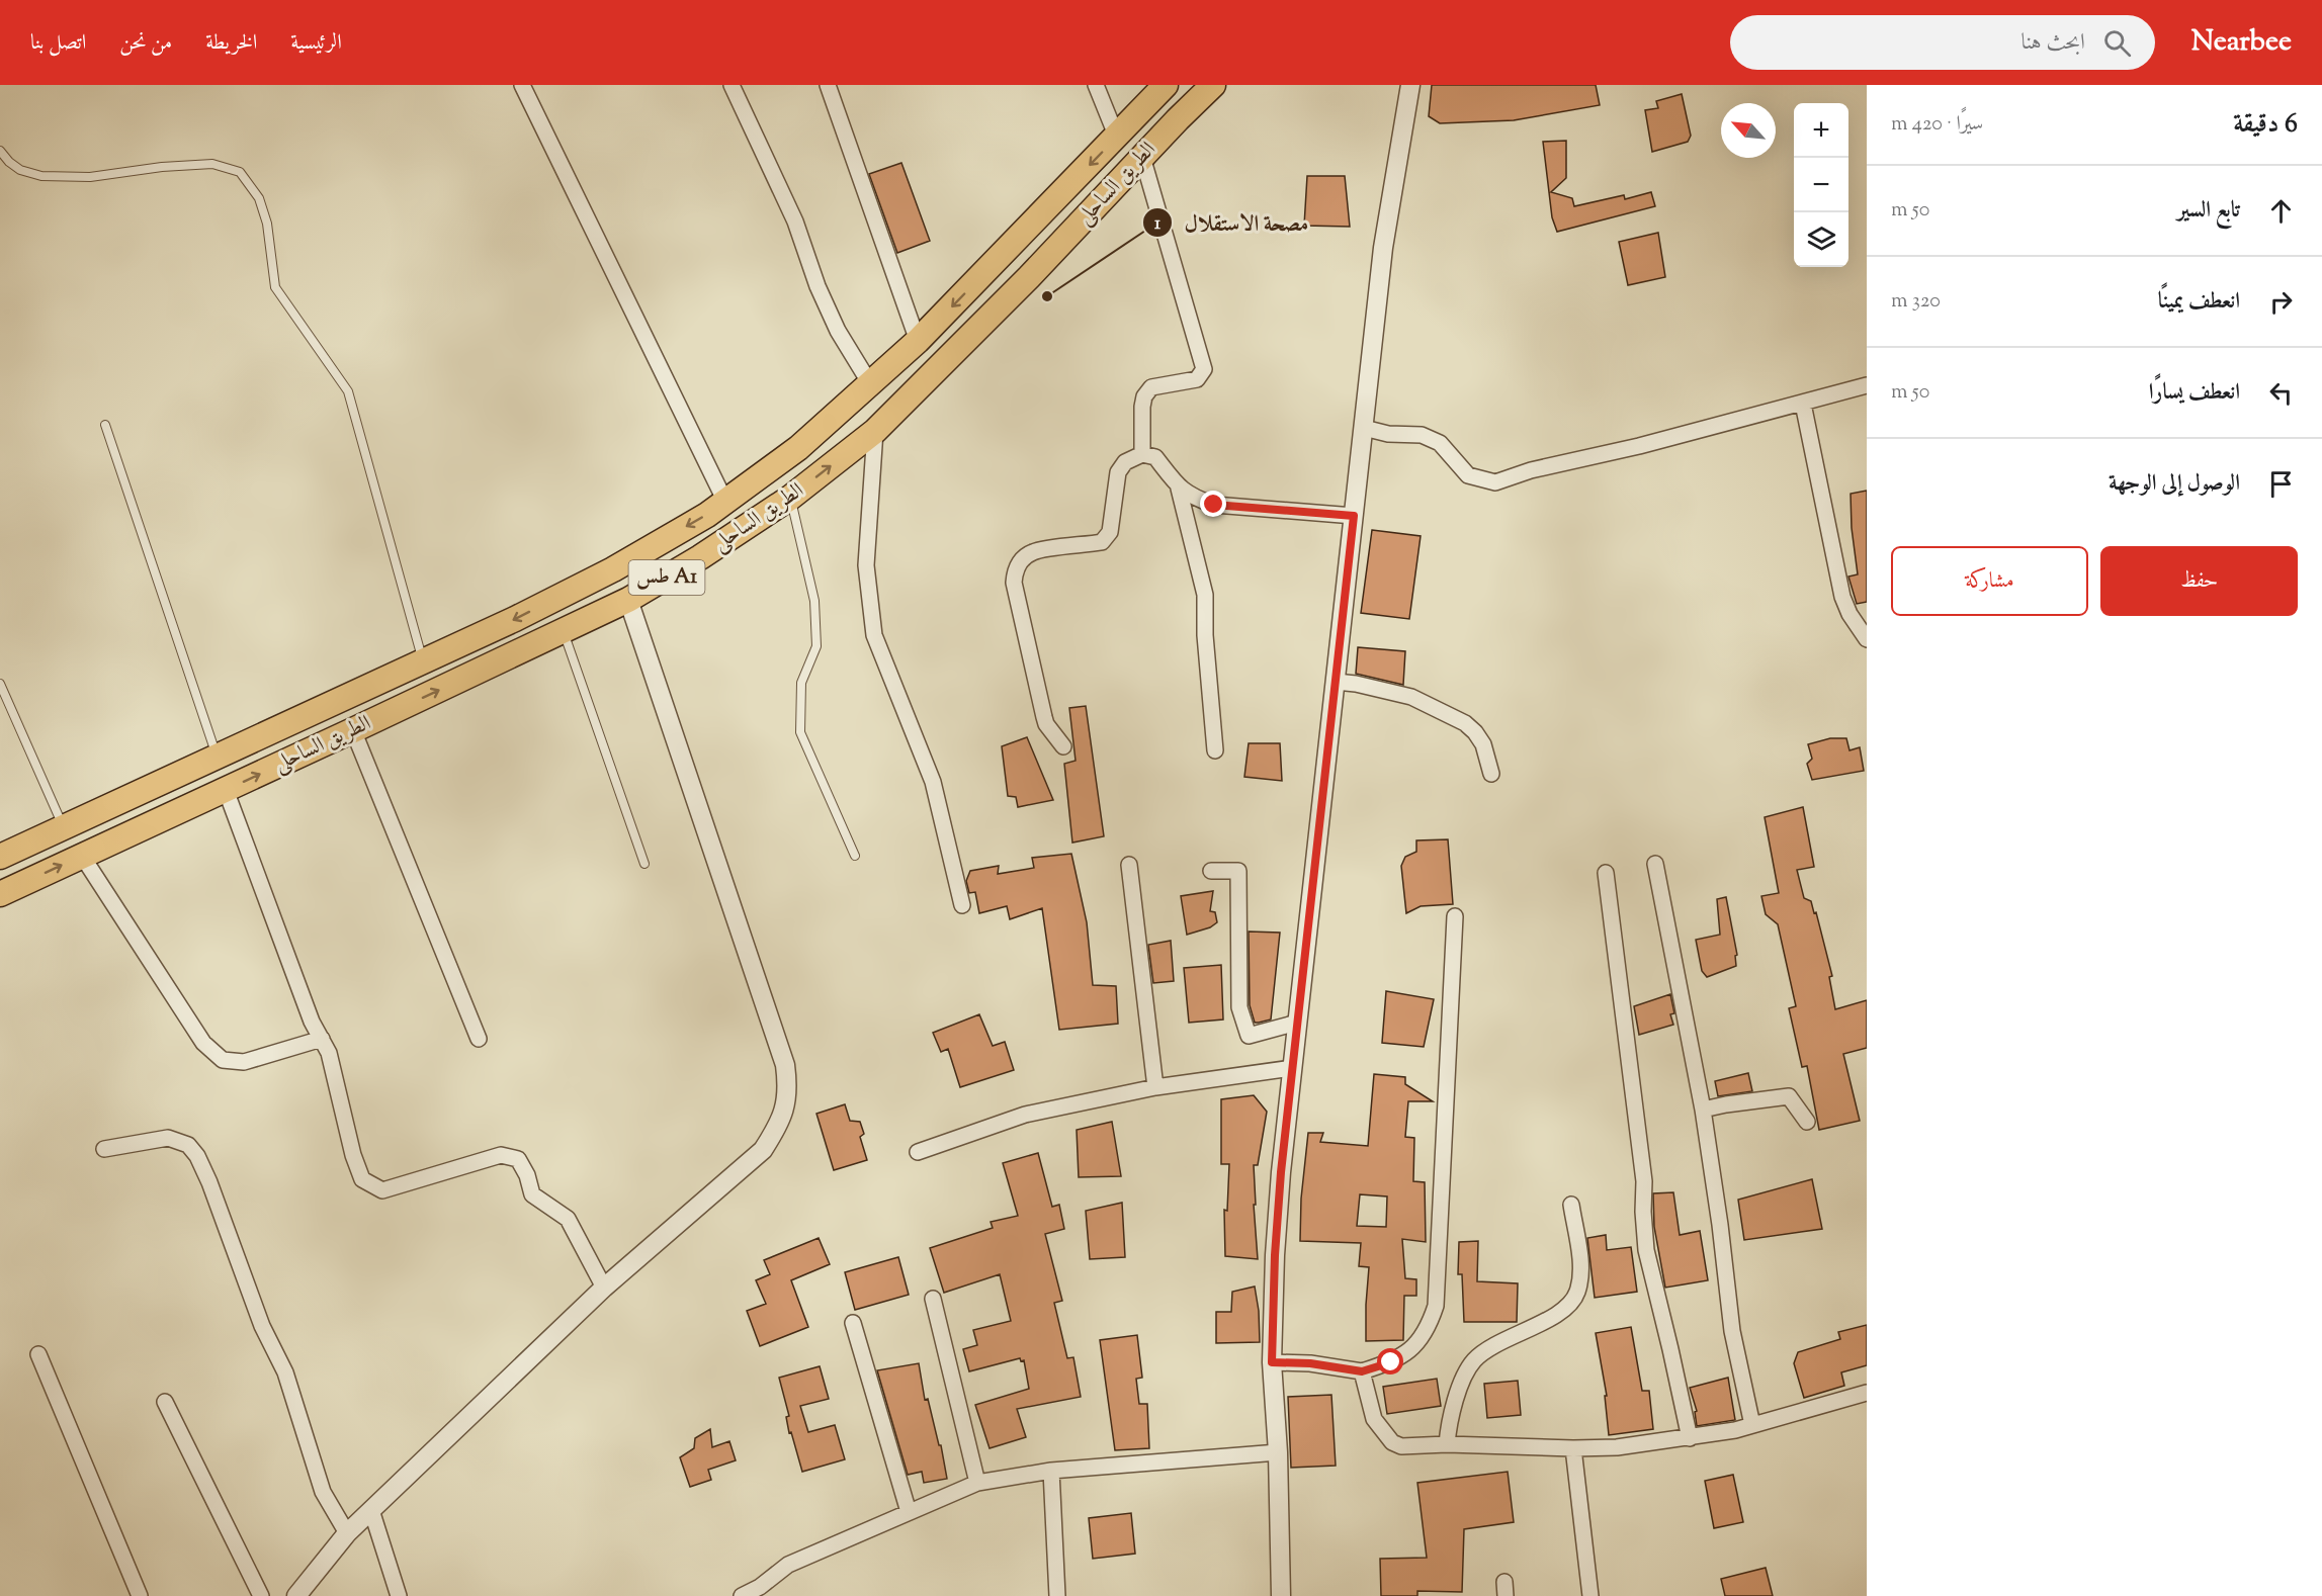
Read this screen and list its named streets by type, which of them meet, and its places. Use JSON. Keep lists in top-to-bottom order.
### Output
{
  "streets": {
    "highway": ["الطريق الساحلى", "طس A1"]
  },
  "places": ["مصحة الاستقلال"],
  "north": "top left",
  "page": {
    "header": "Nearbee",
    "search": "ابحث هنا",
    "nav": [
      "الرئيسية",
      "الخريطة",
      "من نحن",
      "اتصل بنا"
    ],
    "heading": ["6 دقيقة", "سيرًا · 420 m"],
    "map_buttons": ["+", "−"],
    "list": [
      ["تابع السير", "50 m"],
      ["انعطف يمينًا", "320 m"],
      ["انعطف يسارًا", "50 m"],
      "الوصول إلى الوجهة"
    ],
    "buttons": ["حفظ", "مشاركة"]
  }
}
